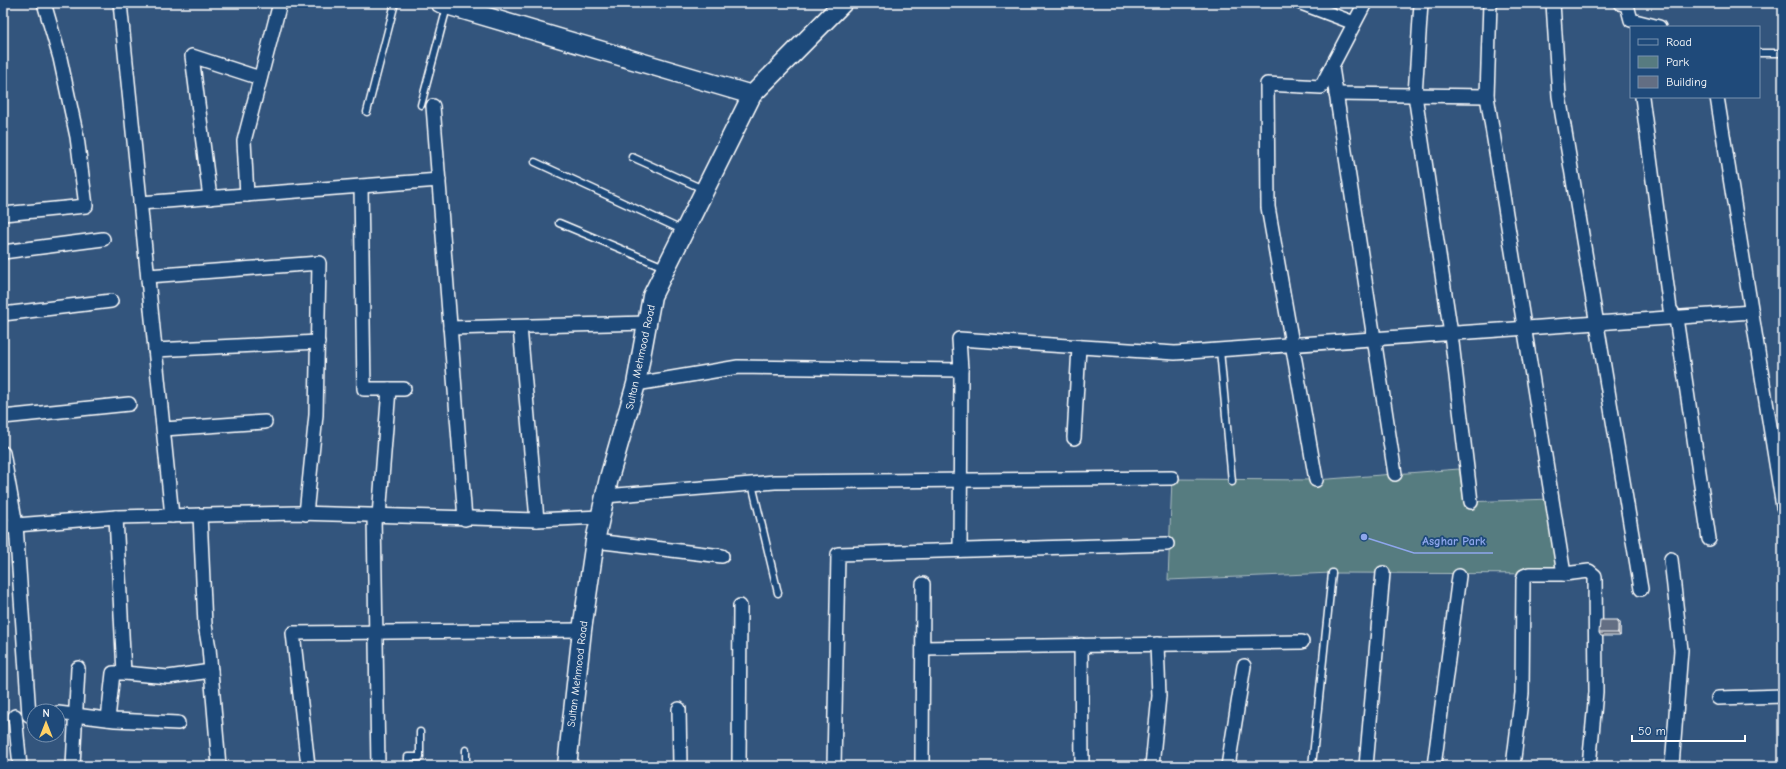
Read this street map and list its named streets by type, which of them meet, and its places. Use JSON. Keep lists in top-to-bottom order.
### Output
{
  "streets": {
    "street": ["Sultan Mehmood Road"]
  },
  "places": ["Asghar Park"],
  "legend": ["Road", "Park", "Building"],
  "scale_bar": "50 m",
  "north": "top"
}
